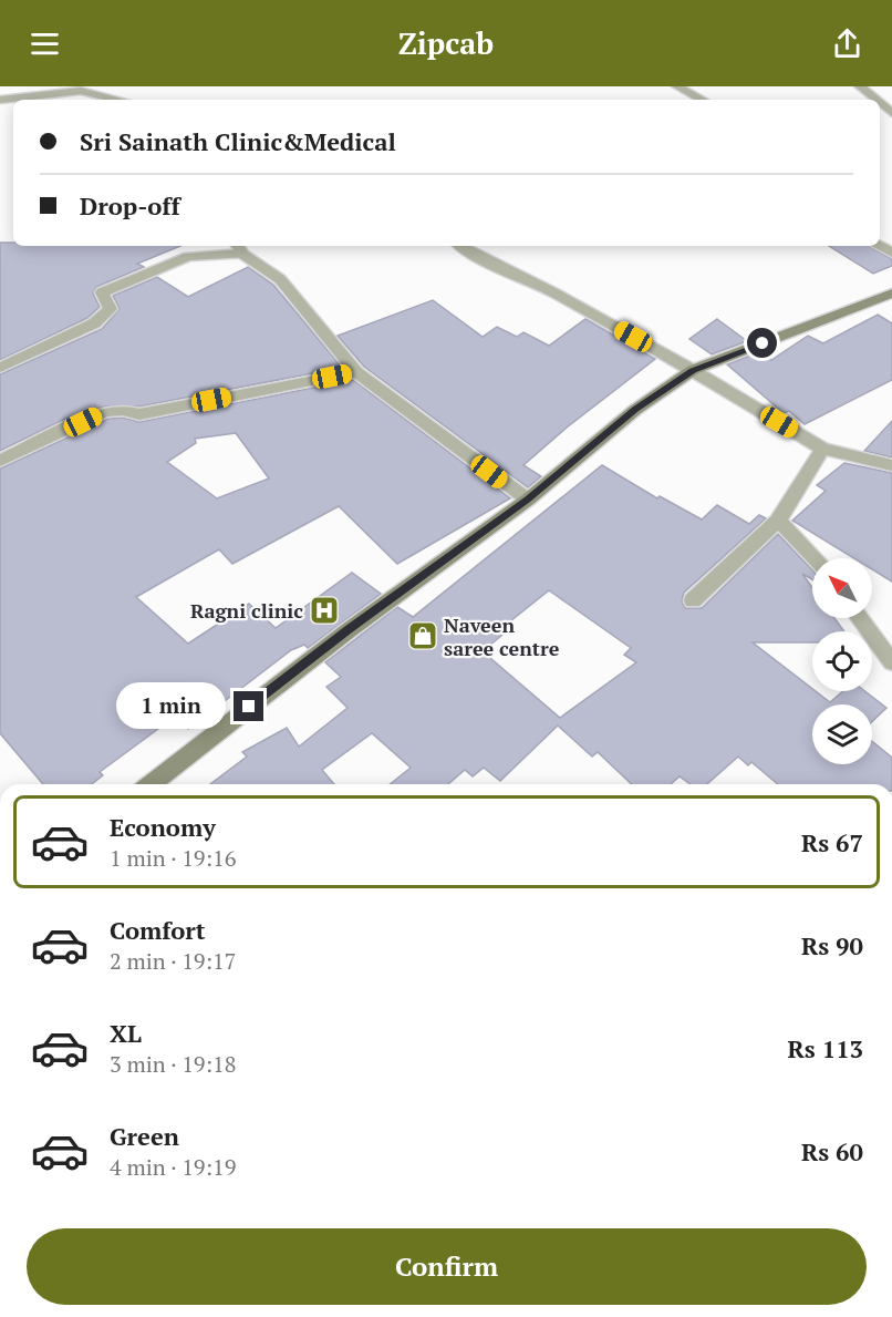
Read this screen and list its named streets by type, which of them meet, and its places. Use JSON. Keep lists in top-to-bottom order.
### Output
{
  "places": {
    "hospital": ["Ragni clinic"],
    "shop": ["Naveen saree centre"]
  },
  "north": "top left",
  "page": {
    "header": "Zipcab",
    "banner": ["Sri Sainath Clinic&Medical", "Drop-off"],
    "bubble": "1 min",
    "list": [
      {
        "name": "Economy",
        "note": "1 min · 19:16",
        "value": "Rs 67"
      },
      {
        "name": "Comfort",
        "note": "2 min · 19:17",
        "value": "Rs 90"
      },
      {
        "name": "XL",
        "note": "3 min · 19:18",
        "value": "Rs 113"
      },
      {
        "name": "Green",
        "note": "4 min · 19:19",
        "value": "Rs 60"
      }
    ],
    "buttons": "Confirm"
  }
}
